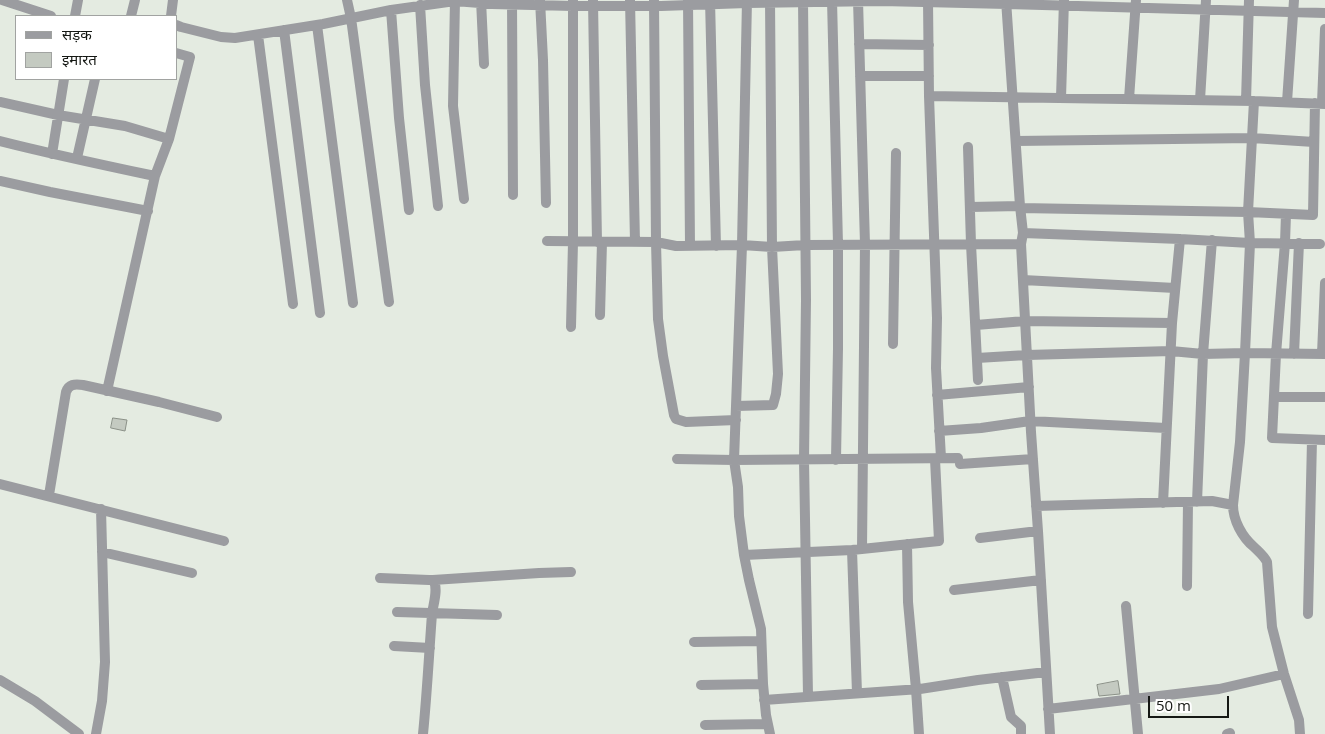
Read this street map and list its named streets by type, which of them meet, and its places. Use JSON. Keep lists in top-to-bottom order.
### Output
{
  "legend": ["सड़क", "इमारत"],
  "scale_bar": "50 m"
}
